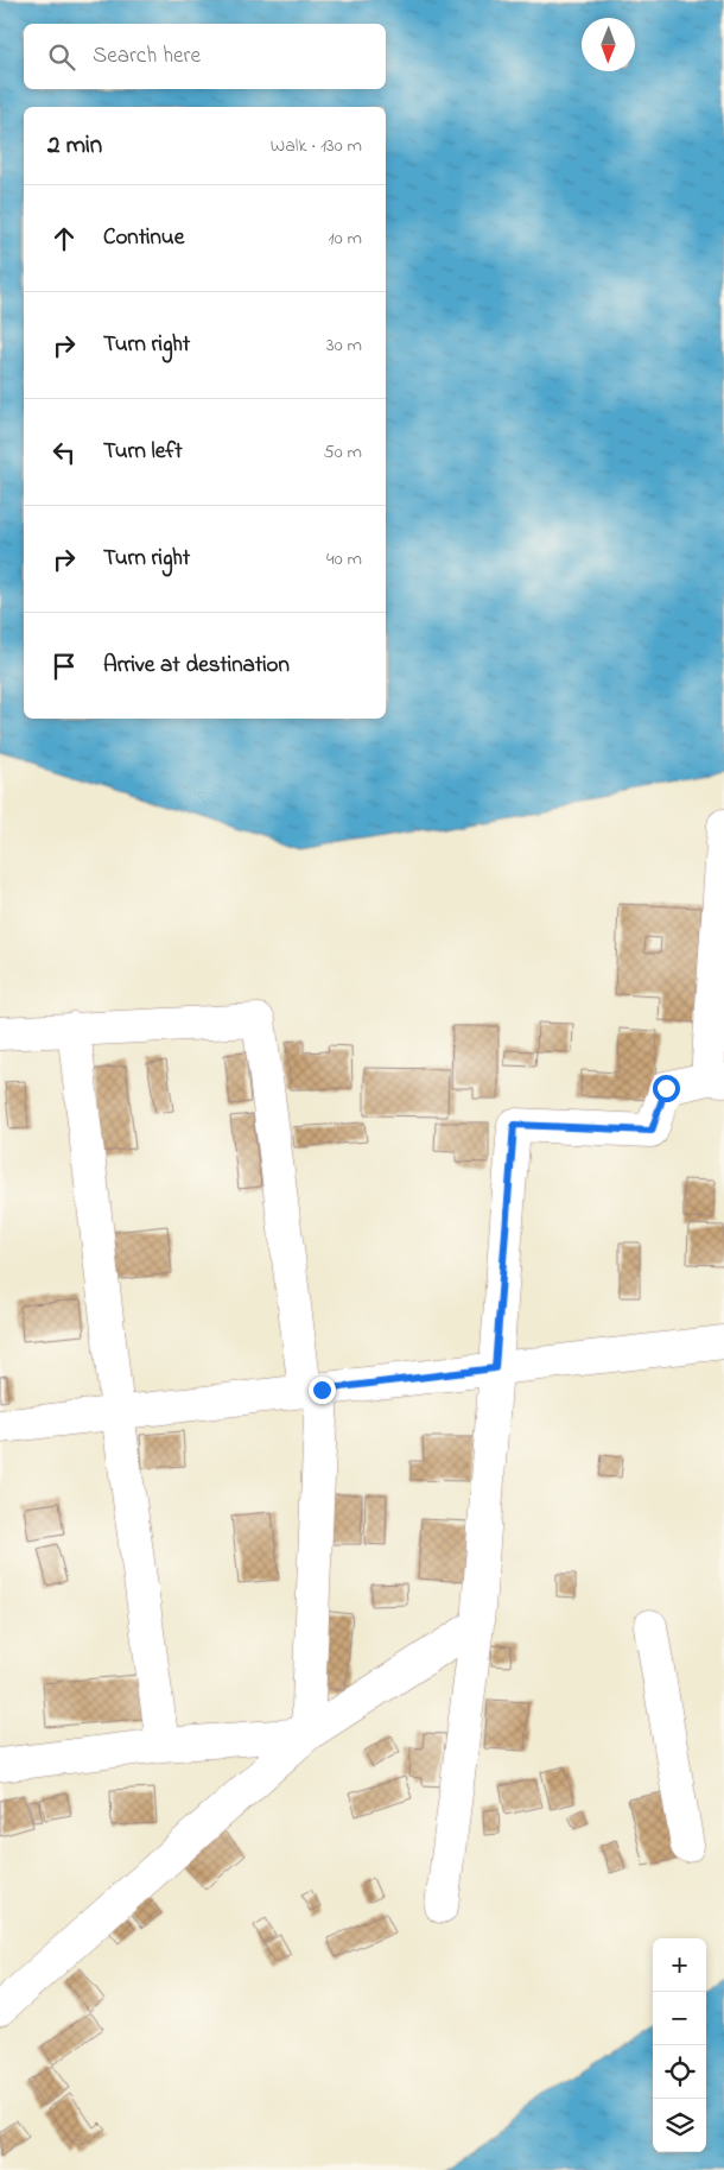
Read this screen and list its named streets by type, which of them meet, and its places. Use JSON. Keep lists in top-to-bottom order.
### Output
{
  "north": "bottom",
  "page": {
    "search": "Search here",
    "heading": ["2 min", "Walk · 130 m"],
    "list": [
      ["Continue", "10 m"],
      ["Turn right", "30 m"],
      ["Turn left", "50 m"],
      ["Turn right", "40 m"],
      "Arrive at destination"
    ],
    "map_buttons": ["+", "−"]
  }
}
